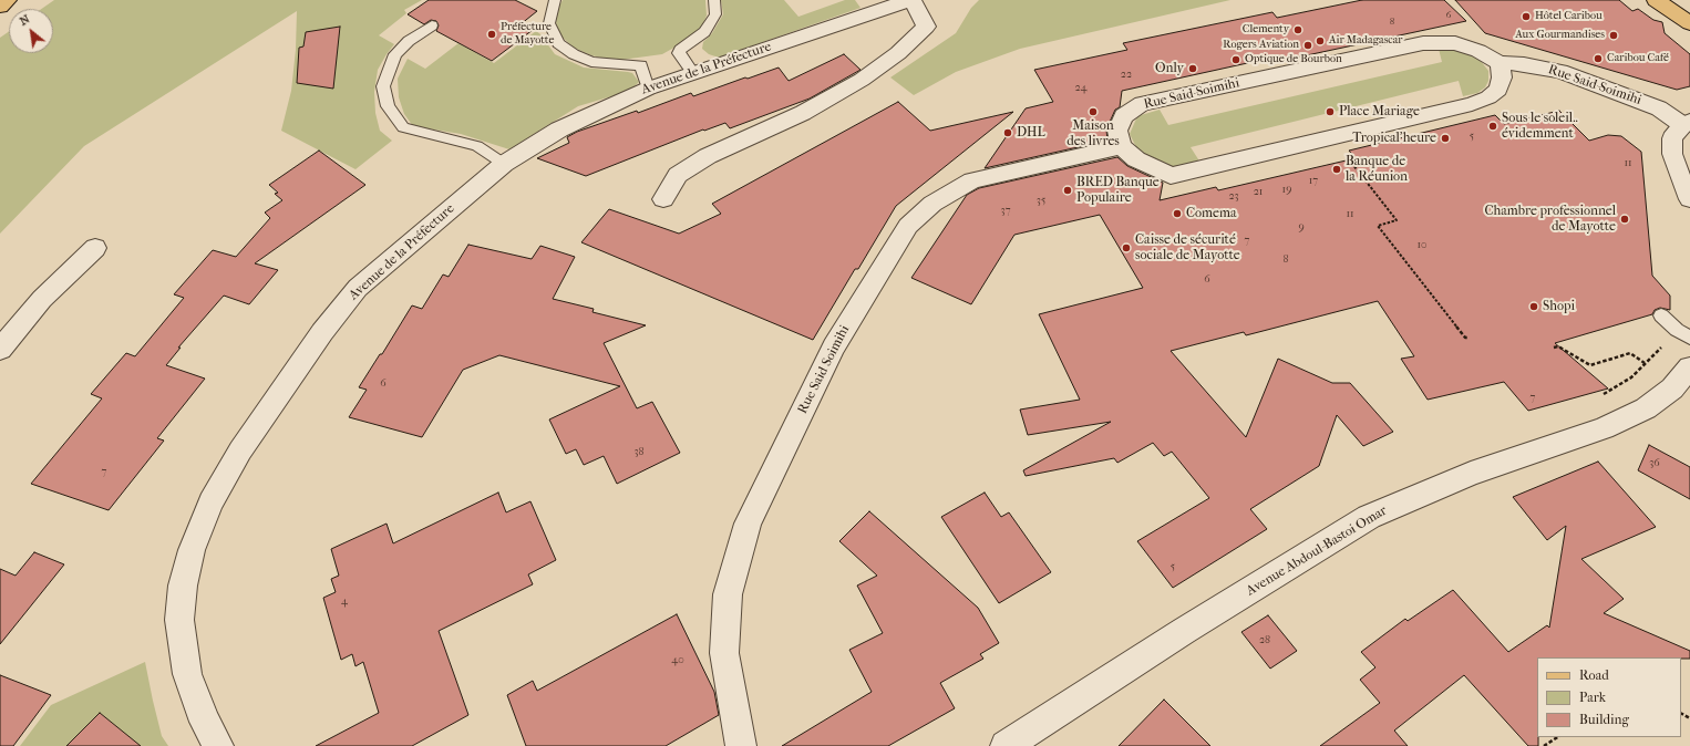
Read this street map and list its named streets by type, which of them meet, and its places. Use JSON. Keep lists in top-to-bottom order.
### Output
{
  "streets": {
    "street": [
      "Avenue de la Préfecture",
      "Rue Said-Soimihi",
      "Rue Said Soimihi",
      "Avenue Abdoul-Bastoi Omar"
    ]
  },
  "crossings": [
    ["Rue Said-Soimihi", "Rue Said Soimihi"]
  ],
  "places": [
    "Hôtel Caribou",
    "Clementy",
    "Préfecture de Mayotte",
    "Aux Gourmandises",
    "Air Madagascar",
    "Rogers Aviation",
    "Caribou Café",
    "Optique de Bourbon",
    "Only",
    "Maison des livres",
    "Place Mariage",
    "Sous le soleil.. évidemment",
    "DHL",
    "Tropical'heure",
    "Banque de la Réunion",
    "BRED Banque Populaire",
    "Comema",
    "Chambre professionnel de Mayotte",
    "Caisse de sécurité sociale de Mayotte",
    "Shopi"
  ],
  "house_numbers": [
    "6",
    "8",
    "22",
    "24",
    "5",
    "11",
    "17",
    "19",
    "21",
    "23",
    "35",
    "37",
    "11",
    "9",
    "7",
    "10",
    "8",
    "6",
    "6",
    "7",
    "38",
    "36",
    "7",
    "5",
    "4",
    "28",
    "40"
  ],
  "legend": ["Road", "Park", "Building"],
  "north": "top left"
}
